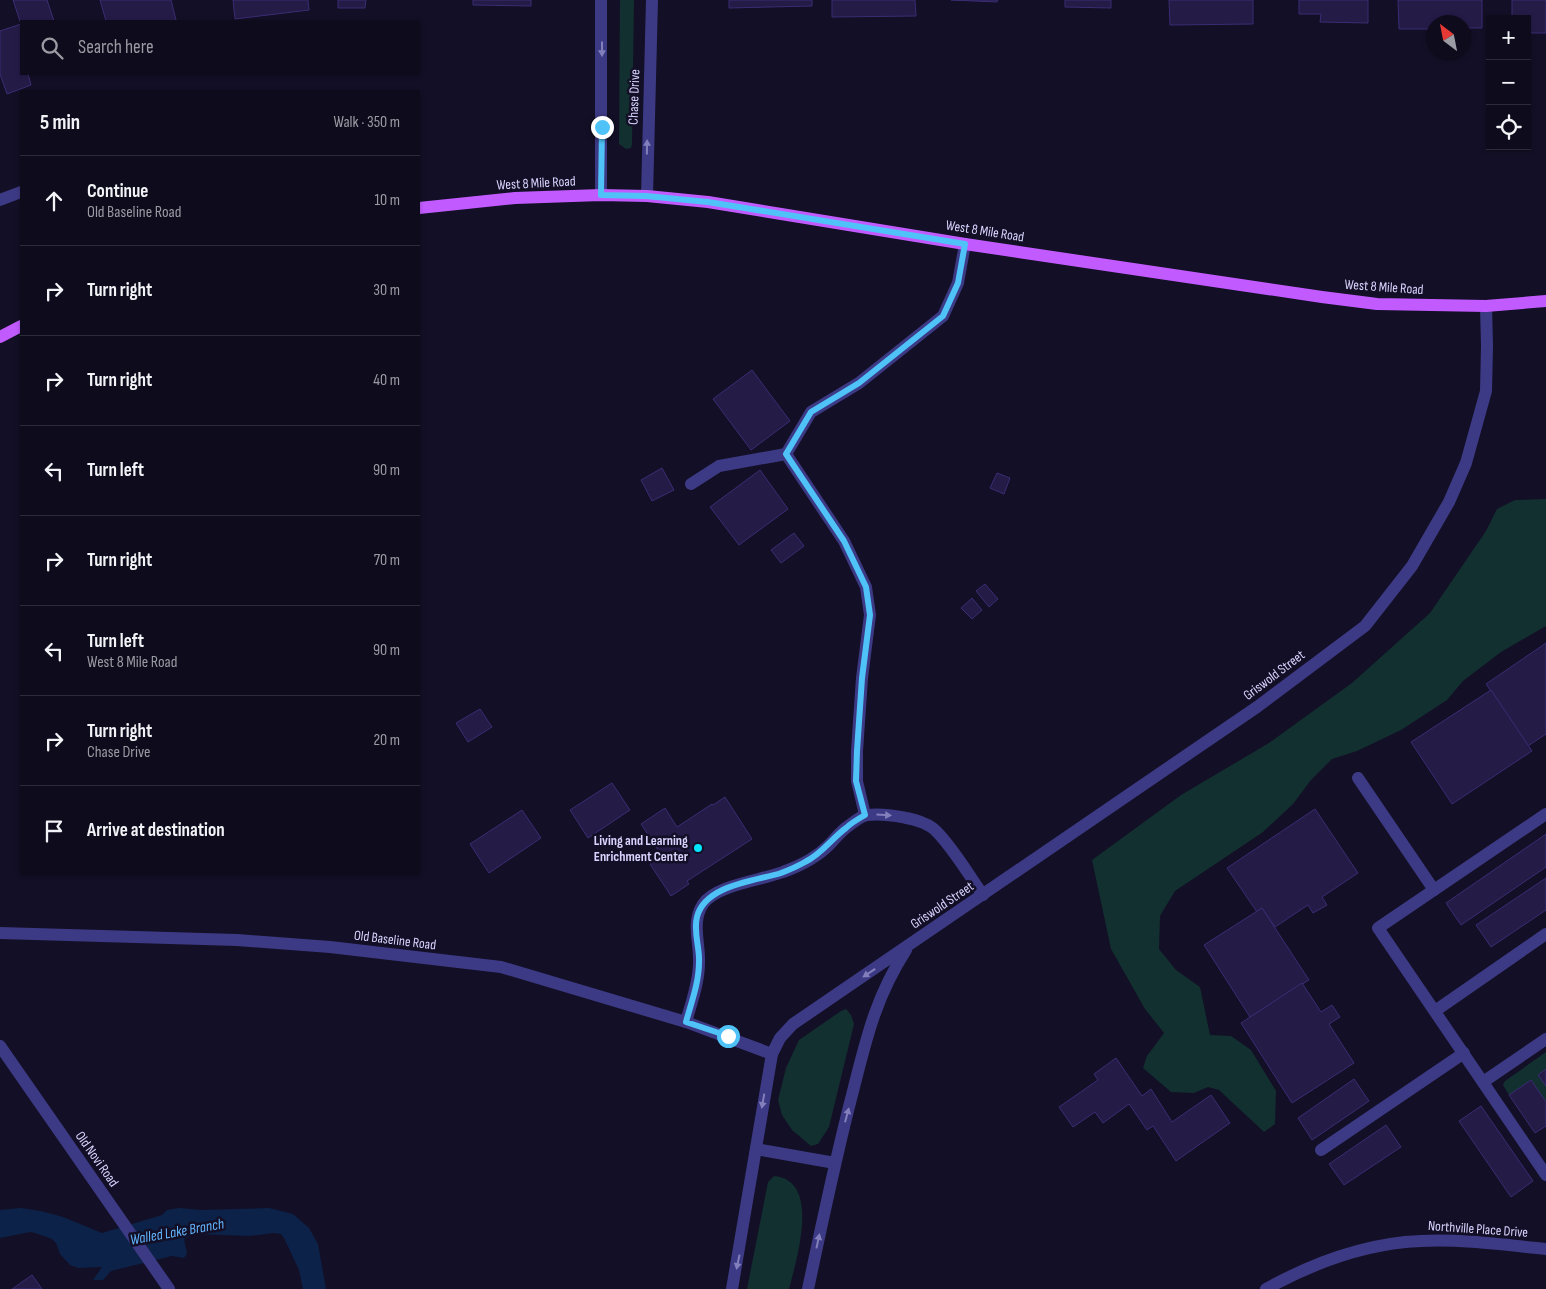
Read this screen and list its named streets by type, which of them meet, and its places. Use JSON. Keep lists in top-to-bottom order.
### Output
{
  "streets": {
    "main road": ["West 8 Mile Road"],
    "street": [
      "Chase Drive",
      "Griswold Street",
      "Old Baseline Road",
      "Old Novi Road",
      "Northville Place Drive"
    ]
  },
  "crossings": [
    ["Chase Drive", "West 8 Mile Road"],
    ["West 8 Mile Road", "Griswold Street"],
    ["Griswold Street", "Old Baseline Road"]
  ],
  "water": ["Walled Lake Branch"],
  "places": ["Living and Learning Enrichment Center"],
  "north": "top left",
  "page": {
    "map_buttons": ["+", "−"],
    "search": "Search here",
    "heading": ["5 min", "Walk · 350 m"],
    "list": [
      ["Continue", "Old Baseline Road", "10 m"],
      ["Turn right", "30 m"],
      ["Turn right", "40 m"],
      ["Turn left", "90 m"],
      ["Turn right", "70 m"],
      ["Turn left", "West 8 Mile Road", "90 m"],
      ["Turn right", "Chase Drive", "20 m"],
      "Arrive at destination"
    ]
  }
}
